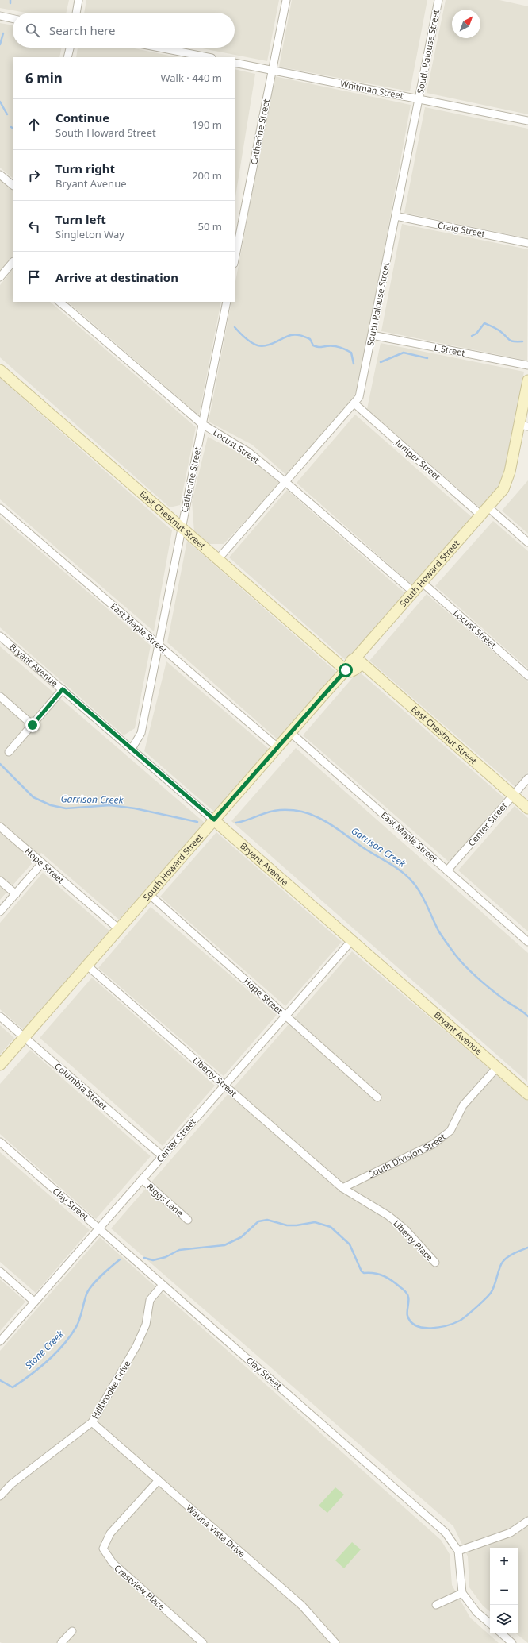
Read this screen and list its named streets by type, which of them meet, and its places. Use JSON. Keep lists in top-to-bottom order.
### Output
{
  "streets": {
    "main road": ["East Chestnut Street", "South Howard Street", "Bryant Avenue"],
    "street": [
      "South Palouse Street",
      "Whitman Street",
      "Catherine Street",
      "Craig Street",
      "L Street",
      "Locust Street",
      "Juniper Street",
      "East Maple Street",
      "Center Street",
      "Hope Street",
      "Liberty Street",
      "Columbia Street",
      "South Division Street",
      "Riggs Lane",
      "Clay Street",
      "Liberty Place",
      "Hillbrooke Drive",
      "Wauna Vista Drive",
      "Crestview Place"
    ]
  },
  "crossings": [
    ["South Palouse Street", "Whitman Street"],
    ["South Palouse Street", "Craig Street"],
    ["South Palouse Street", "L Street"],
    ["South Palouse Street", "Locust Street"],
    ["South Palouse Street", "Juniper Street"],
    ["South Palouse Street", "East Chestnut Street"],
    ["Whitman Street", "Catherine Street"],
    ["Catherine Street", "Locust Street"],
    ["Catherine Street", "East Chestnut Street"],
    ["Catherine Street", "East Maple Street"],
    ["Catherine Street", "Bryant Avenue"],
    ["Locust Street", "South Howard Street"],
    ["Juniper Street", "South Howard Street"],
    ["East Chestnut Street", "South Howard Street"],
    ["East Chestnut Street", "Center Street"],
    ["South Howard Street", "East Maple Street"],
    ["South Howard Street", "Bryant Avenue"],
    ["South Howard Street", "Hope Street"],
    ["South Howard Street", "Liberty Street"],
    ["South Howard Street", "Columbia Street"],
    ["East Maple Street", "Center Street"],
    ["Bryant Avenue", "Center Street"],
    ["Bryant Avenue", "South Division Street"],
    ["Center Street", "Hope Street"],
    ["Center Street", "Liberty Street"],
    ["Center Street", "Columbia Street"],
    ["Center Street", "Riggs Lane"],
    ["Center Street", "Clay Street"],
    ["Liberty Street", "South Division Street"],
    ["Liberty Street", "Liberty Place"],
    ["South Division Street", "Liberty Place"],
    ["Clay Street", "Hillbrooke Drive"],
    ["Hillbrooke Drive", "Wauna Vista Drive"],
    ["Wauna Vista Drive", "Crestview Place"]
  ],
  "water": ["Garrison Creek", "Stone Creek"],
  "north": "top right",
  "page": {
    "search": "Search here",
    "heading": ["6 min", "Walk · 440 m"],
    "list": [
      ["Continue", "South Howard Street", "190 m"],
      ["Turn right", "Bryant Avenue", "200 m"],
      ["Turn left", "Singleton Way", "50 m"],
      "Arrive at destination"
    ],
    "map_buttons": ["+", "−"]
  }
}
